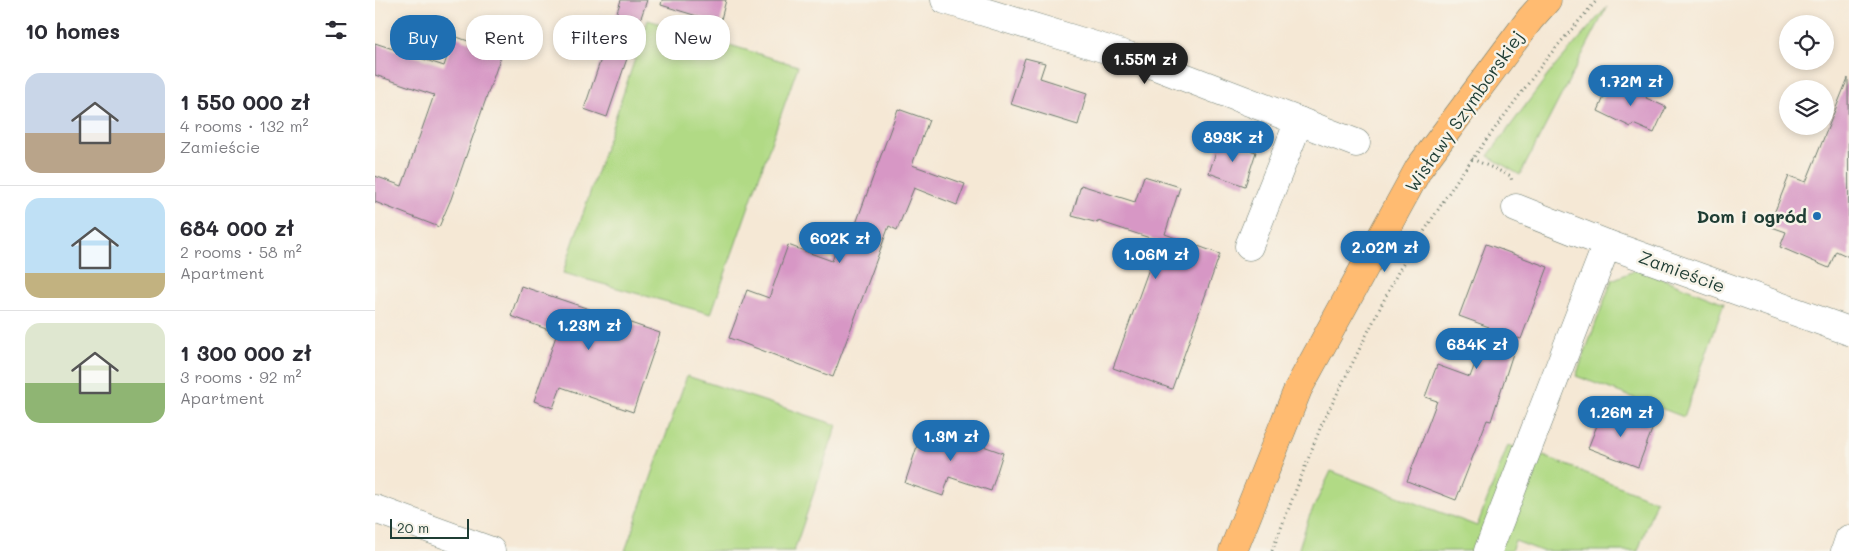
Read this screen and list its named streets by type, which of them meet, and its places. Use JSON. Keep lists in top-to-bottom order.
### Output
{
  "streets": {
    "main road": ["Wisławy Szymborskiej"],
    "street": ["Zamieście"]
  },
  "places": ["Dom i ogród"],
  "scale_bar": "20 m",
  "page": {
    "heading": "10 homes",
    "chip": [
      "Buy",
      "Rent",
      "Filters",
      "New"
    ],
    "price": [
      "1.55M zł",
      "1.72M zł",
      "893K zł",
      "602K zł",
      "2.02M zł",
      "1.06M zł",
      "1.23M zł",
      "684K zł",
      "1.26M zł",
      "1.3M zł"
    ],
    "list": [
      {
        "name": "1 550 000 zł",
        "note": "4 rooms · 132 m² · Zamieście"
      },
      {
        "name": "684 000 zł",
        "note": "2 rooms · 58 m² · Apartment"
      },
      {
        "name": "1 300 000 zł",
        "note": "3 rooms · 92 m² · Apartment"
      }
    ],
    "scale": "20 m"
  }
}
